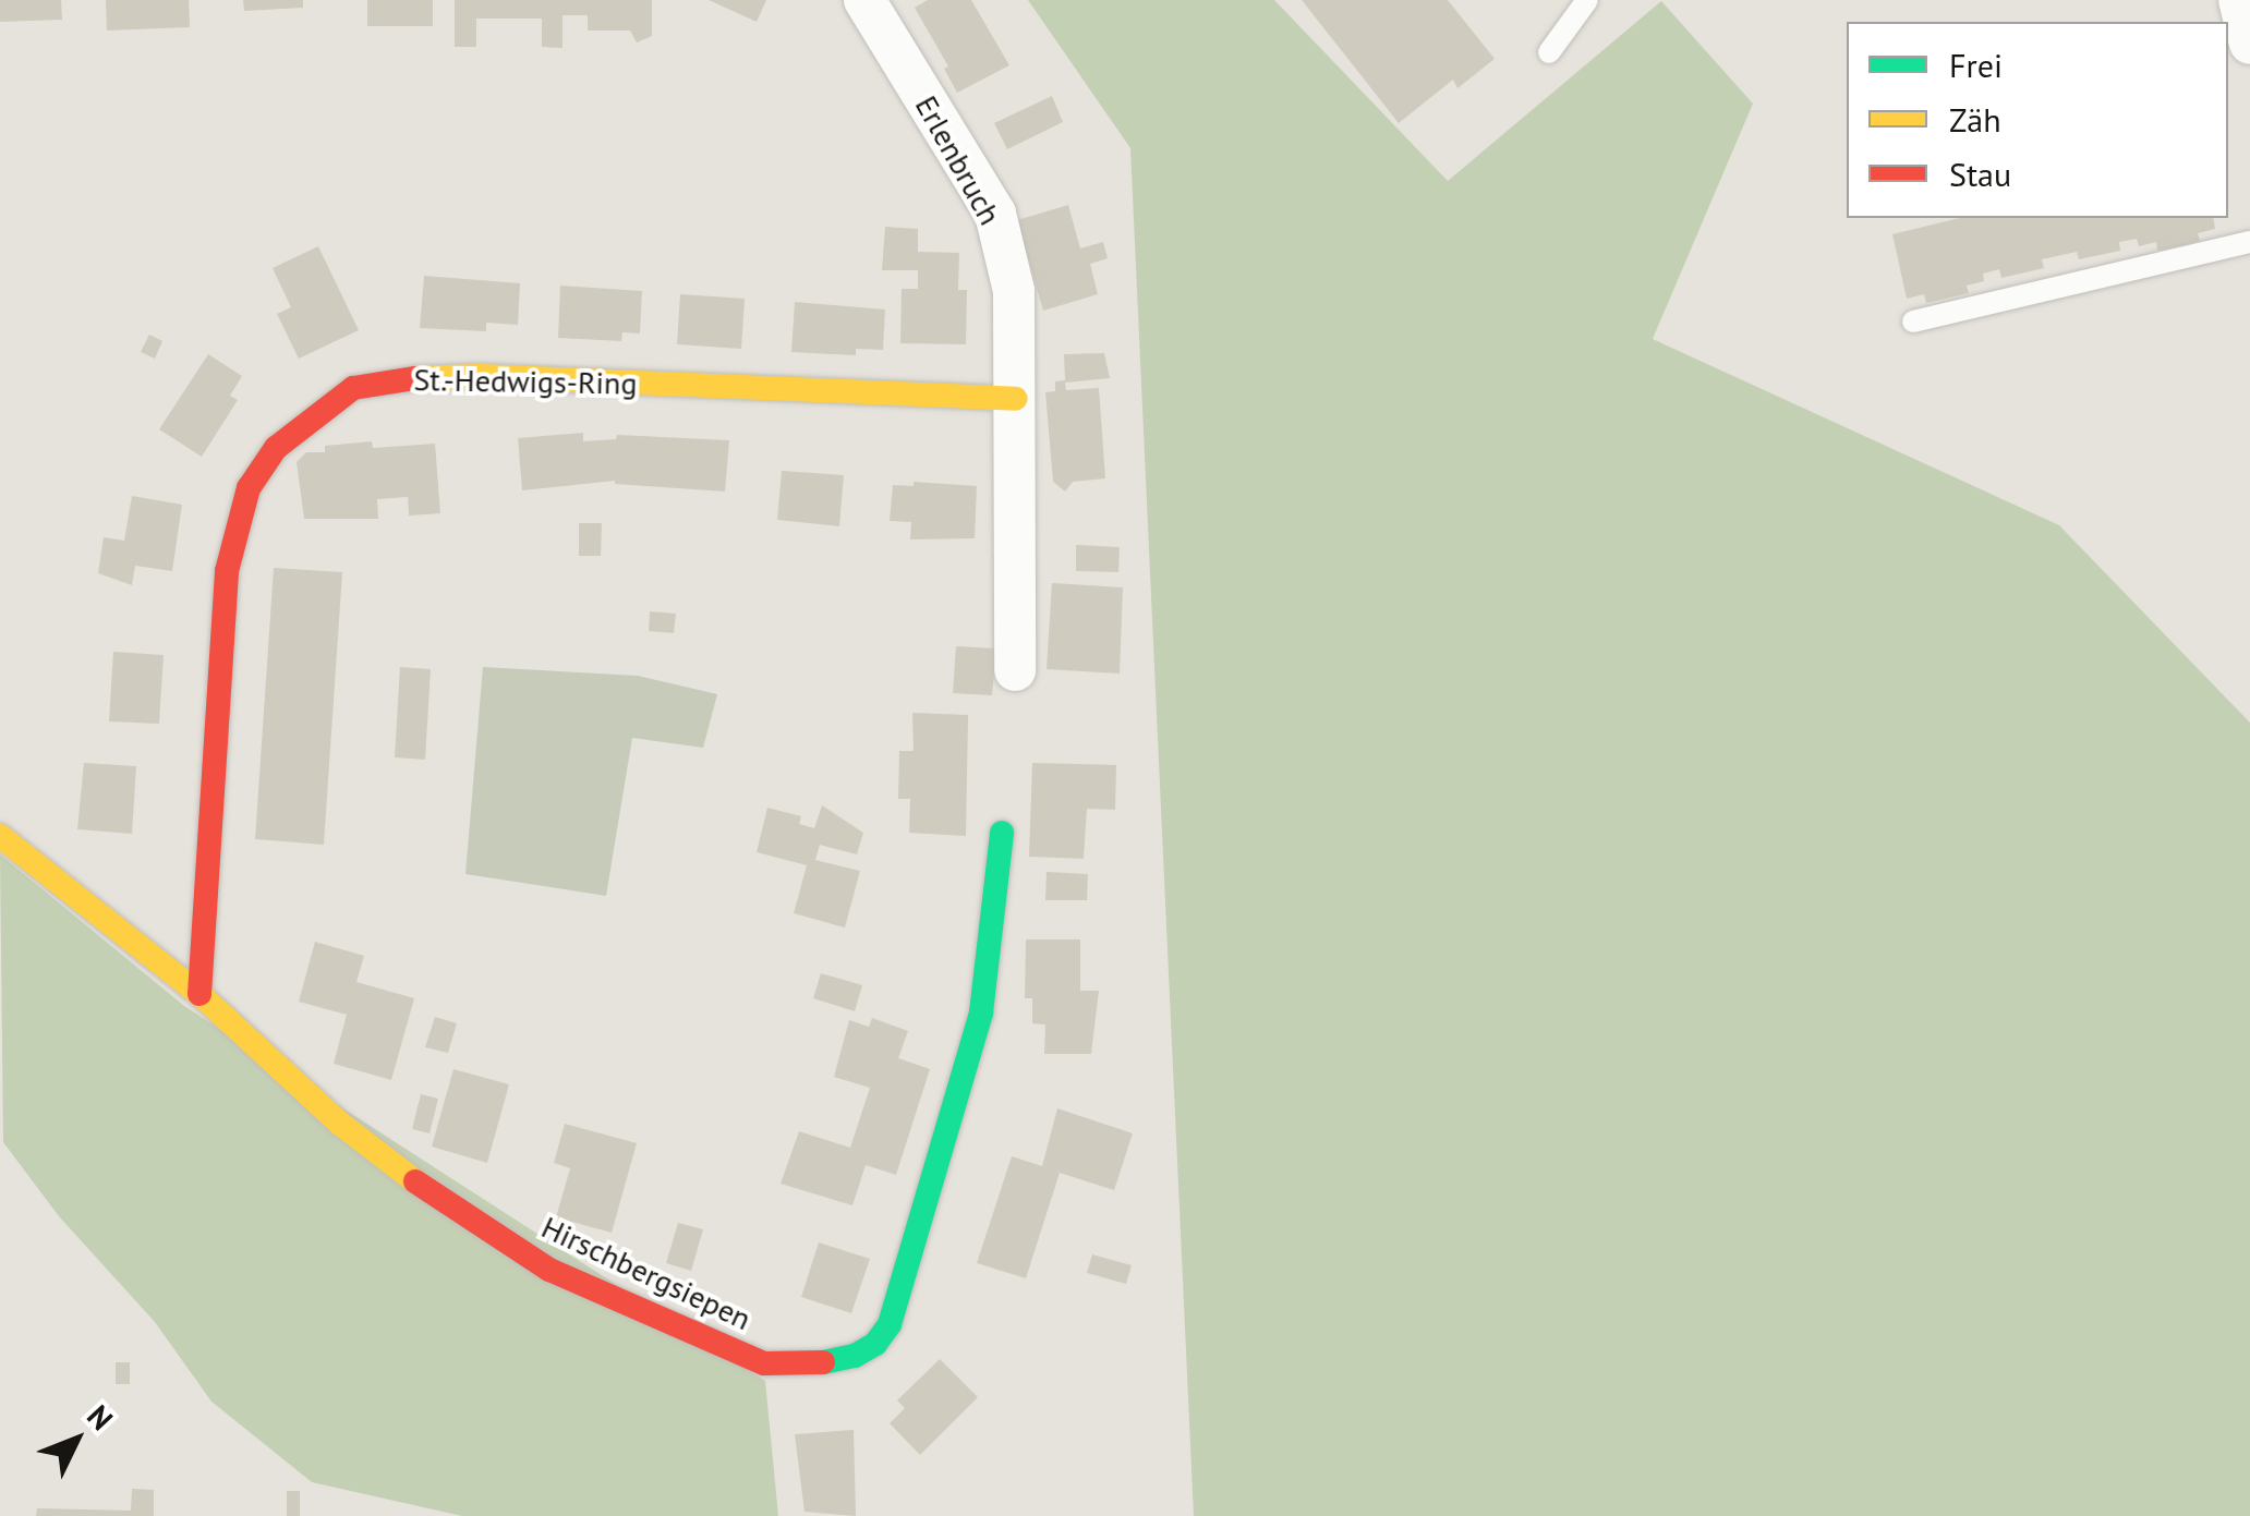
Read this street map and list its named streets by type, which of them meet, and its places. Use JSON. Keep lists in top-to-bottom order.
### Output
{
  "streets": {
    "street": ["Erlenbruch", "St.-Hedwigs-Ring", "Hirschbergsiepen"]
  },
  "crossings": [
    ["Erlenbruch", "St.-Hedwigs-Ring"],
    ["St.-Hedwigs-Ring", "Hirschbergsiepen"]
  ],
  "legend": ["Frei", "Zäh", "Stau"],
  "north": "top right"
}
